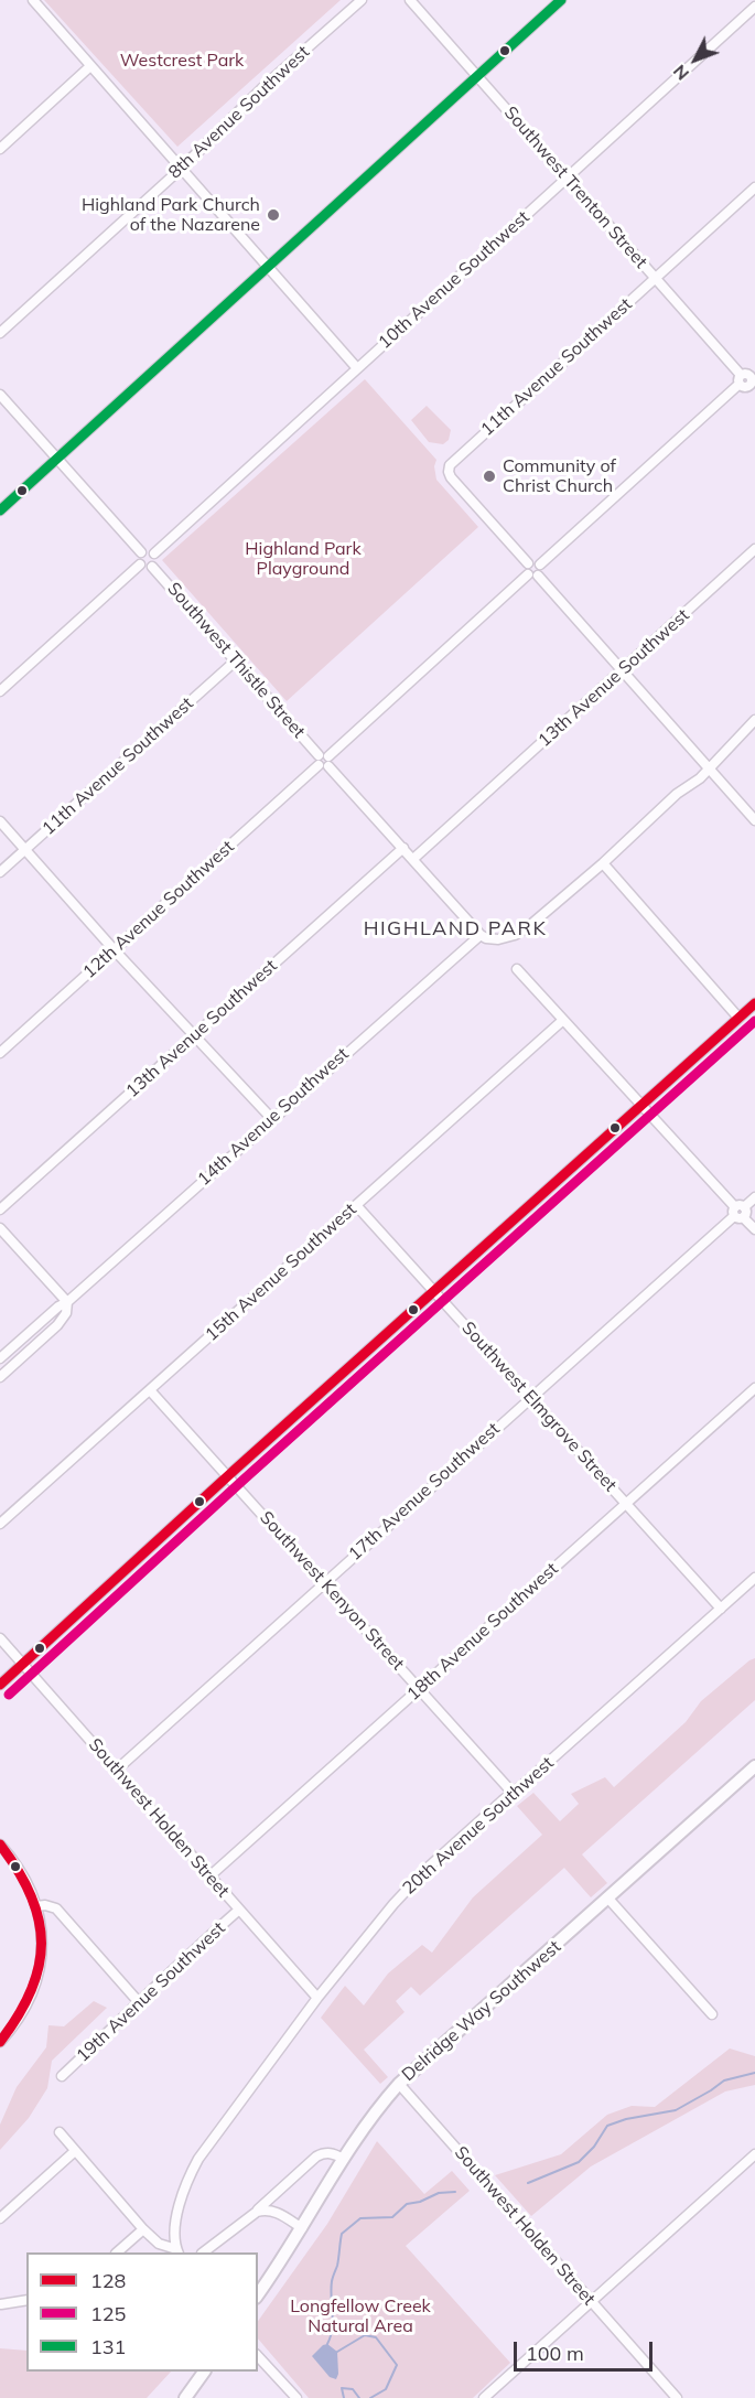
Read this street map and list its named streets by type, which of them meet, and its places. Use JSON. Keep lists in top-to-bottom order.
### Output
{
  "streets": {
    "main road": ["Delridge Way Southwest"],
    "street": [
      "8th Avenue Southwest",
      "Southwest Trenton Street",
      "10th Avenue Southwest",
      "11th Avenue Southwest",
      "Southwest Thistle Street",
      "13th Avenue Southwest",
      "12th Avenue Southwest",
      "14th Avenue Southwest",
      "15th Avenue Southwest",
      "Southwest Elmgrove Street",
      "17th Avenue Southwest",
      "Southwest Kenyon Street",
      "18th Avenue Southwest",
      "Southwest Holden Street",
      "20th Avenue Southwest",
      "19th Avenue Southwest"
    ]
  },
  "crossings": [
    ["Southwest Trenton Street", "10th Avenue Southwest"],
    ["Southwest Trenton Street", "11th Avenue Southwest"],
    ["10th Avenue Southwest", "Southwest Thistle Street"],
    ["11th Avenue Southwest", "Southwest Thistle Street"],
    ["11th Avenue Southwest", "12th Avenue Southwest"],
    ["Southwest Thistle Street", "13th Avenue Southwest"],
    ["Southwest Thistle Street", "12th Avenue Southwest"],
    ["Southwest Thistle Street", "14th Avenue Southwest"],
    ["15th Avenue Southwest", "Southwest Elmgrove Street"],
    ["15th Avenue Southwest", "Southwest Kenyon Street"],
    ["Southwest Elmgrove Street", "17th Avenue Southwest"],
    ["Southwest Elmgrove Street", "18th Avenue Southwest"],
    ["Southwest Elmgrove Street", "20th Avenue Southwest"],
    ["17th Avenue Southwest", "Southwest Kenyon Street"],
    ["17th Avenue Southwest", "Southwest Holden Street"],
    ["Southwest Kenyon Street", "18th Avenue Southwest"],
    ["Southwest Kenyon Street", "20th Avenue Southwest"],
    ["18th Avenue Southwest", "Southwest Holden Street"],
    ["Southwest Holden Street", "20th Avenue Southwest"],
    ["Southwest Holden Street", "19th Avenue Southwest"],
    ["Southwest Holden Street", "Delridge Way Southwest"]
  ],
  "districts": ["HIGHLAND PARK"],
  "parks": ["Westcrest Park", "Highland Park Playground", "Longfellow Creek Natural Area"],
  "places": ["Highland Park Church of the Nazarene", "Community of Christ Church"],
  "lines": ["transit line 131", "transit line 128", "transit line 125"],
  "legend": ["128", "125", "131"],
  "scale_bar": "100 m",
  "north": "bottom left"
}
